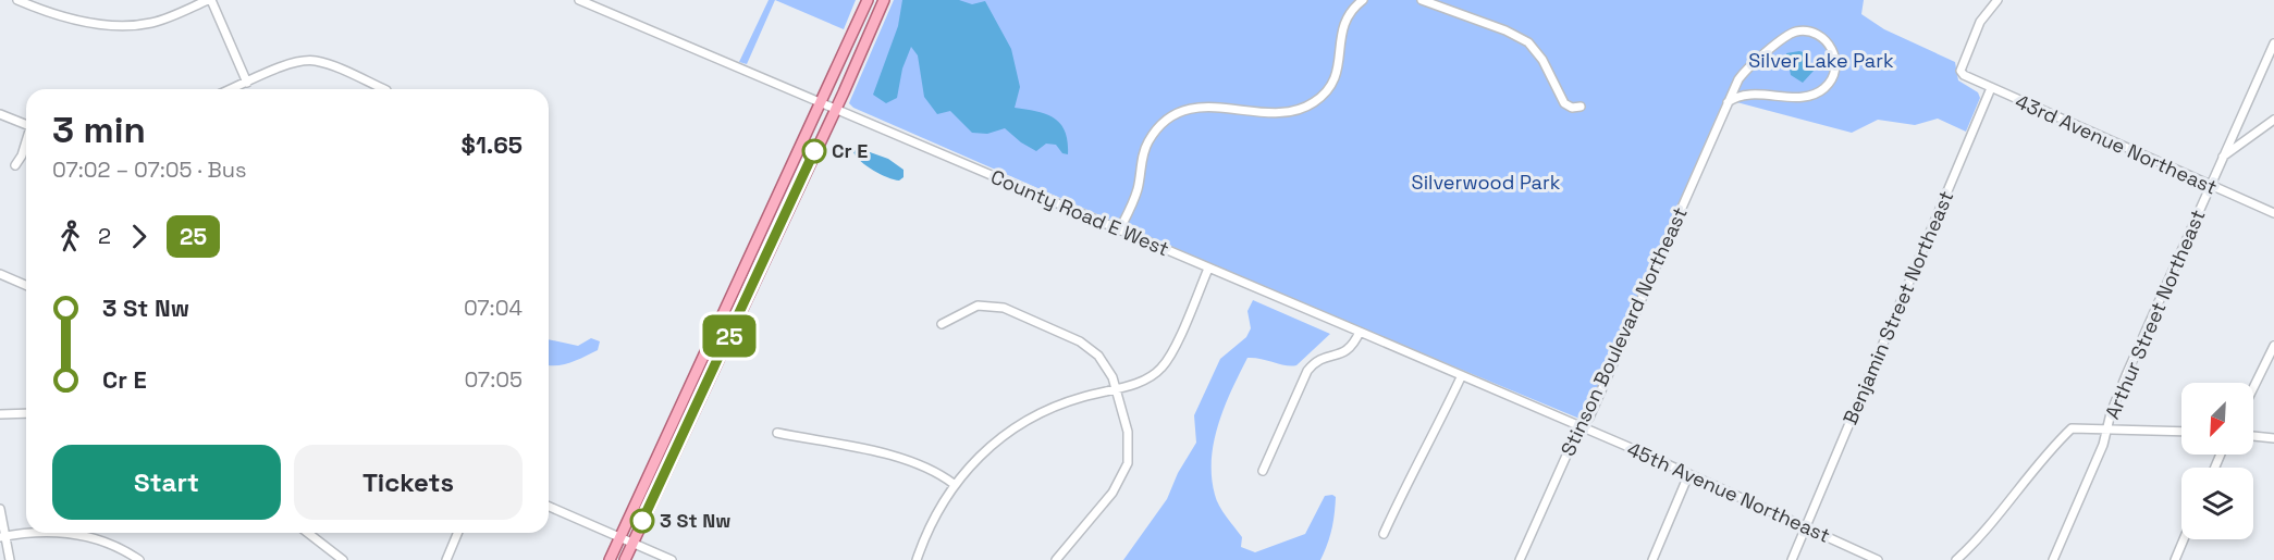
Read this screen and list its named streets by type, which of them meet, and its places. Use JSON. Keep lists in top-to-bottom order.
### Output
{
  "streets": {
    "street": [
      "43rd Avenue Northeast",
      "County Road E West",
      "Benjamin Street Northeast",
      "Arthur Street Northeast",
      "Stinson Boulevard Northeast",
      "45th Avenue Northeast"
    ]
  },
  "crossings": [
    ["43rd Avenue Northeast", "Benjamin Street Northeast"],
    ["43rd Avenue Northeast", "Arthur Street Northeast"],
    ["County Road E West", "Stinson Boulevard Northeast"],
    ["County Road E West", "45th Avenue Northeast"],
    ["Benjamin Street Northeast", "45th Avenue Northeast"],
    ["Stinson Boulevard Northeast", "45th Avenue Northeast"]
  ],
  "parks": ["Silver Lake Park", "Silverwood Park"],
  "places": ["Cr E", "3 St Nw"],
  "lines": ["bus line 25"],
  "north": "bottom left",
  "page": {
    "on_map": "25",
    "heading": ["3 min", "07:02 – 07:05 · Bus", "$1.65"],
    "legs": ["2", "25"],
    "list": [
      {
        "name": "3 St Nw",
        "value": "07:04"
      },
      {
        "name": "Cr E",
        "value": "07:05"
      }
    ],
    "buttons": ["Start", "Tickets"]
  }
}
